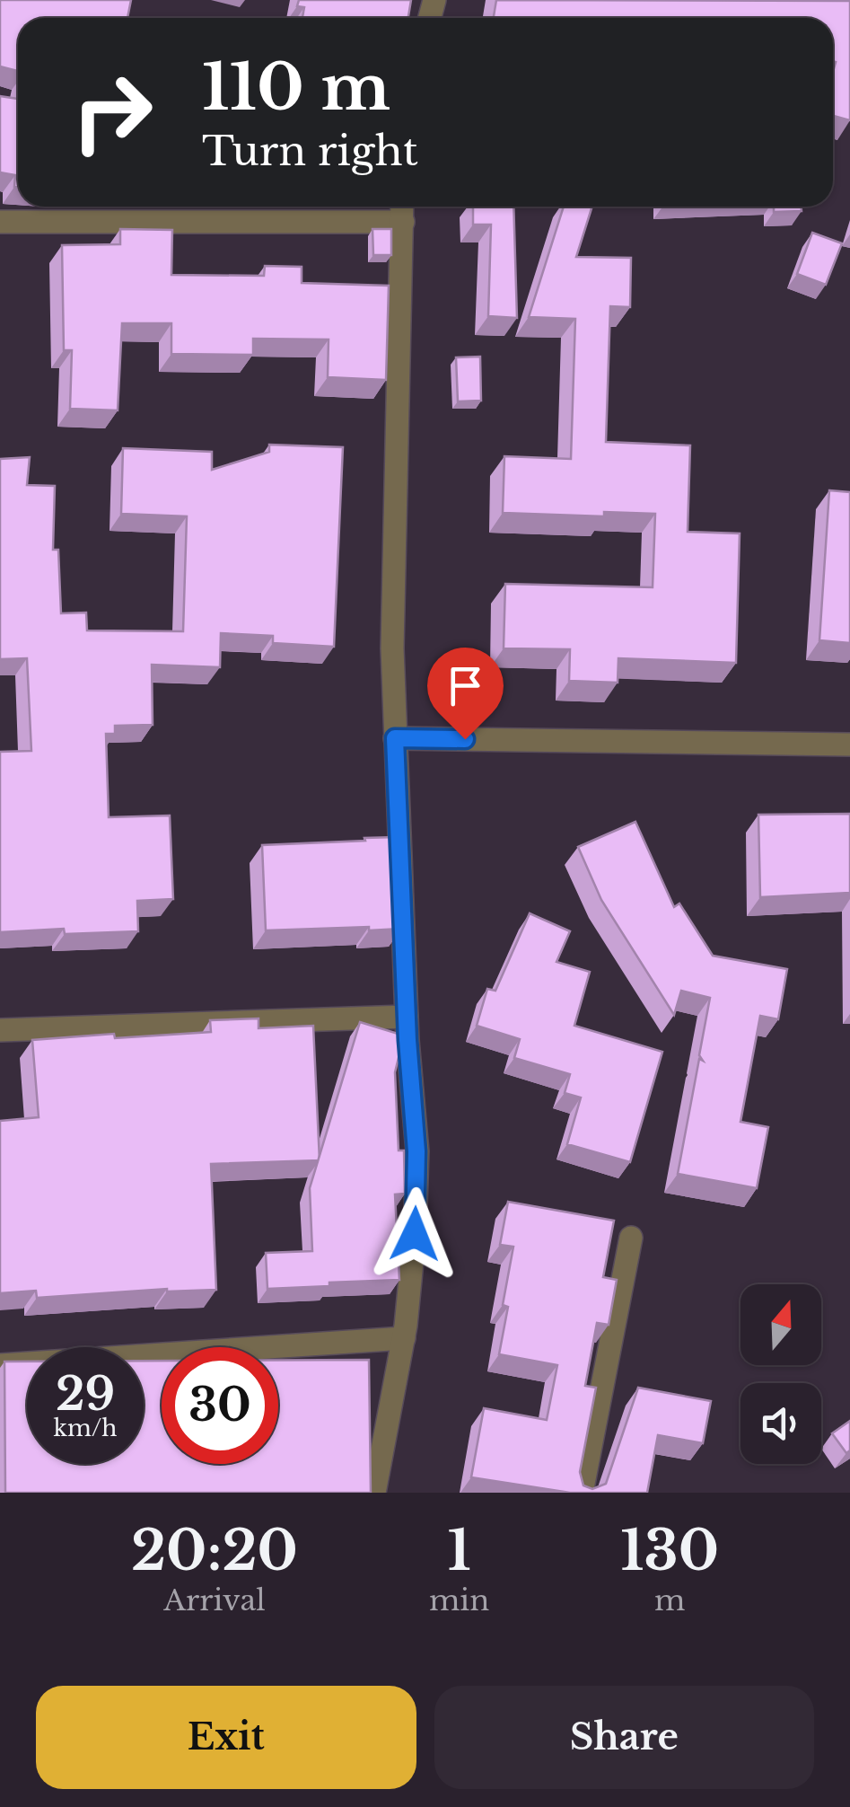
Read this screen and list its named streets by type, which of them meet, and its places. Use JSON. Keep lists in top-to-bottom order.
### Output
{
  "north": "top",
  "page": {
    "turn": ["110 m", "Turn right"],
    "speed": "29 km/h",
    "limit": "30",
    "eta": [
      "20:20",
      "Arrival",
      "1",
      "min",
      "130",
      "m"
    ],
    "buttons": ["Exit", "Share"]
  }
}
